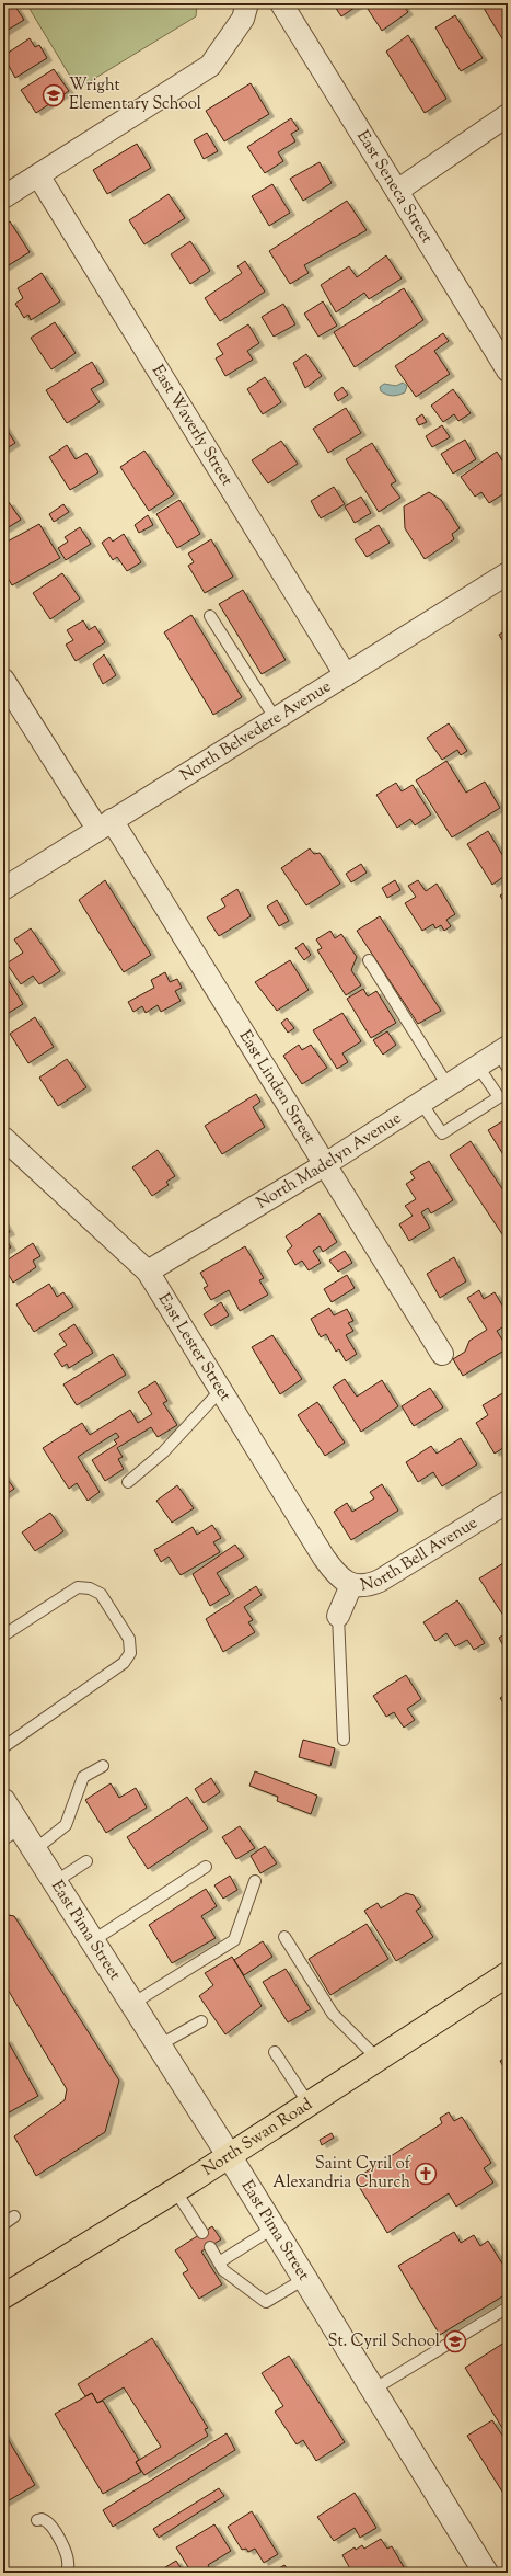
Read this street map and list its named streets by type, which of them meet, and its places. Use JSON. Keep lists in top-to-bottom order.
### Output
{
  "streets": {
    "main road": ["North Swan Road"],
    "street": [
      "East Seneca Street",
      "East Waverly Street",
      "North Belvedere Avenue",
      "East Linden Street",
      "North Madelyn Avenue",
      "East Lester Street",
      "North Bell Avenue",
      "East Pima Street"
    ]
  },
  "crossings": [
    ["East Waverly Street", "North Belvedere Avenue"],
    ["North Belvedere Avenue", "East Linden Street"],
    ["East Linden Street", "North Madelyn Avenue"],
    ["North Madelyn Avenue", "East Lester Street"],
    ["East Lester Street", "North Bell Avenue"],
    ["East Pima Street", "North Swan Road"]
  ],
  "places": {
    "school or university": ["Wright Elementary School", "St. Cyril School"],
    "church": ["Saint Cyril of Alexandria Church"]
  }
}
